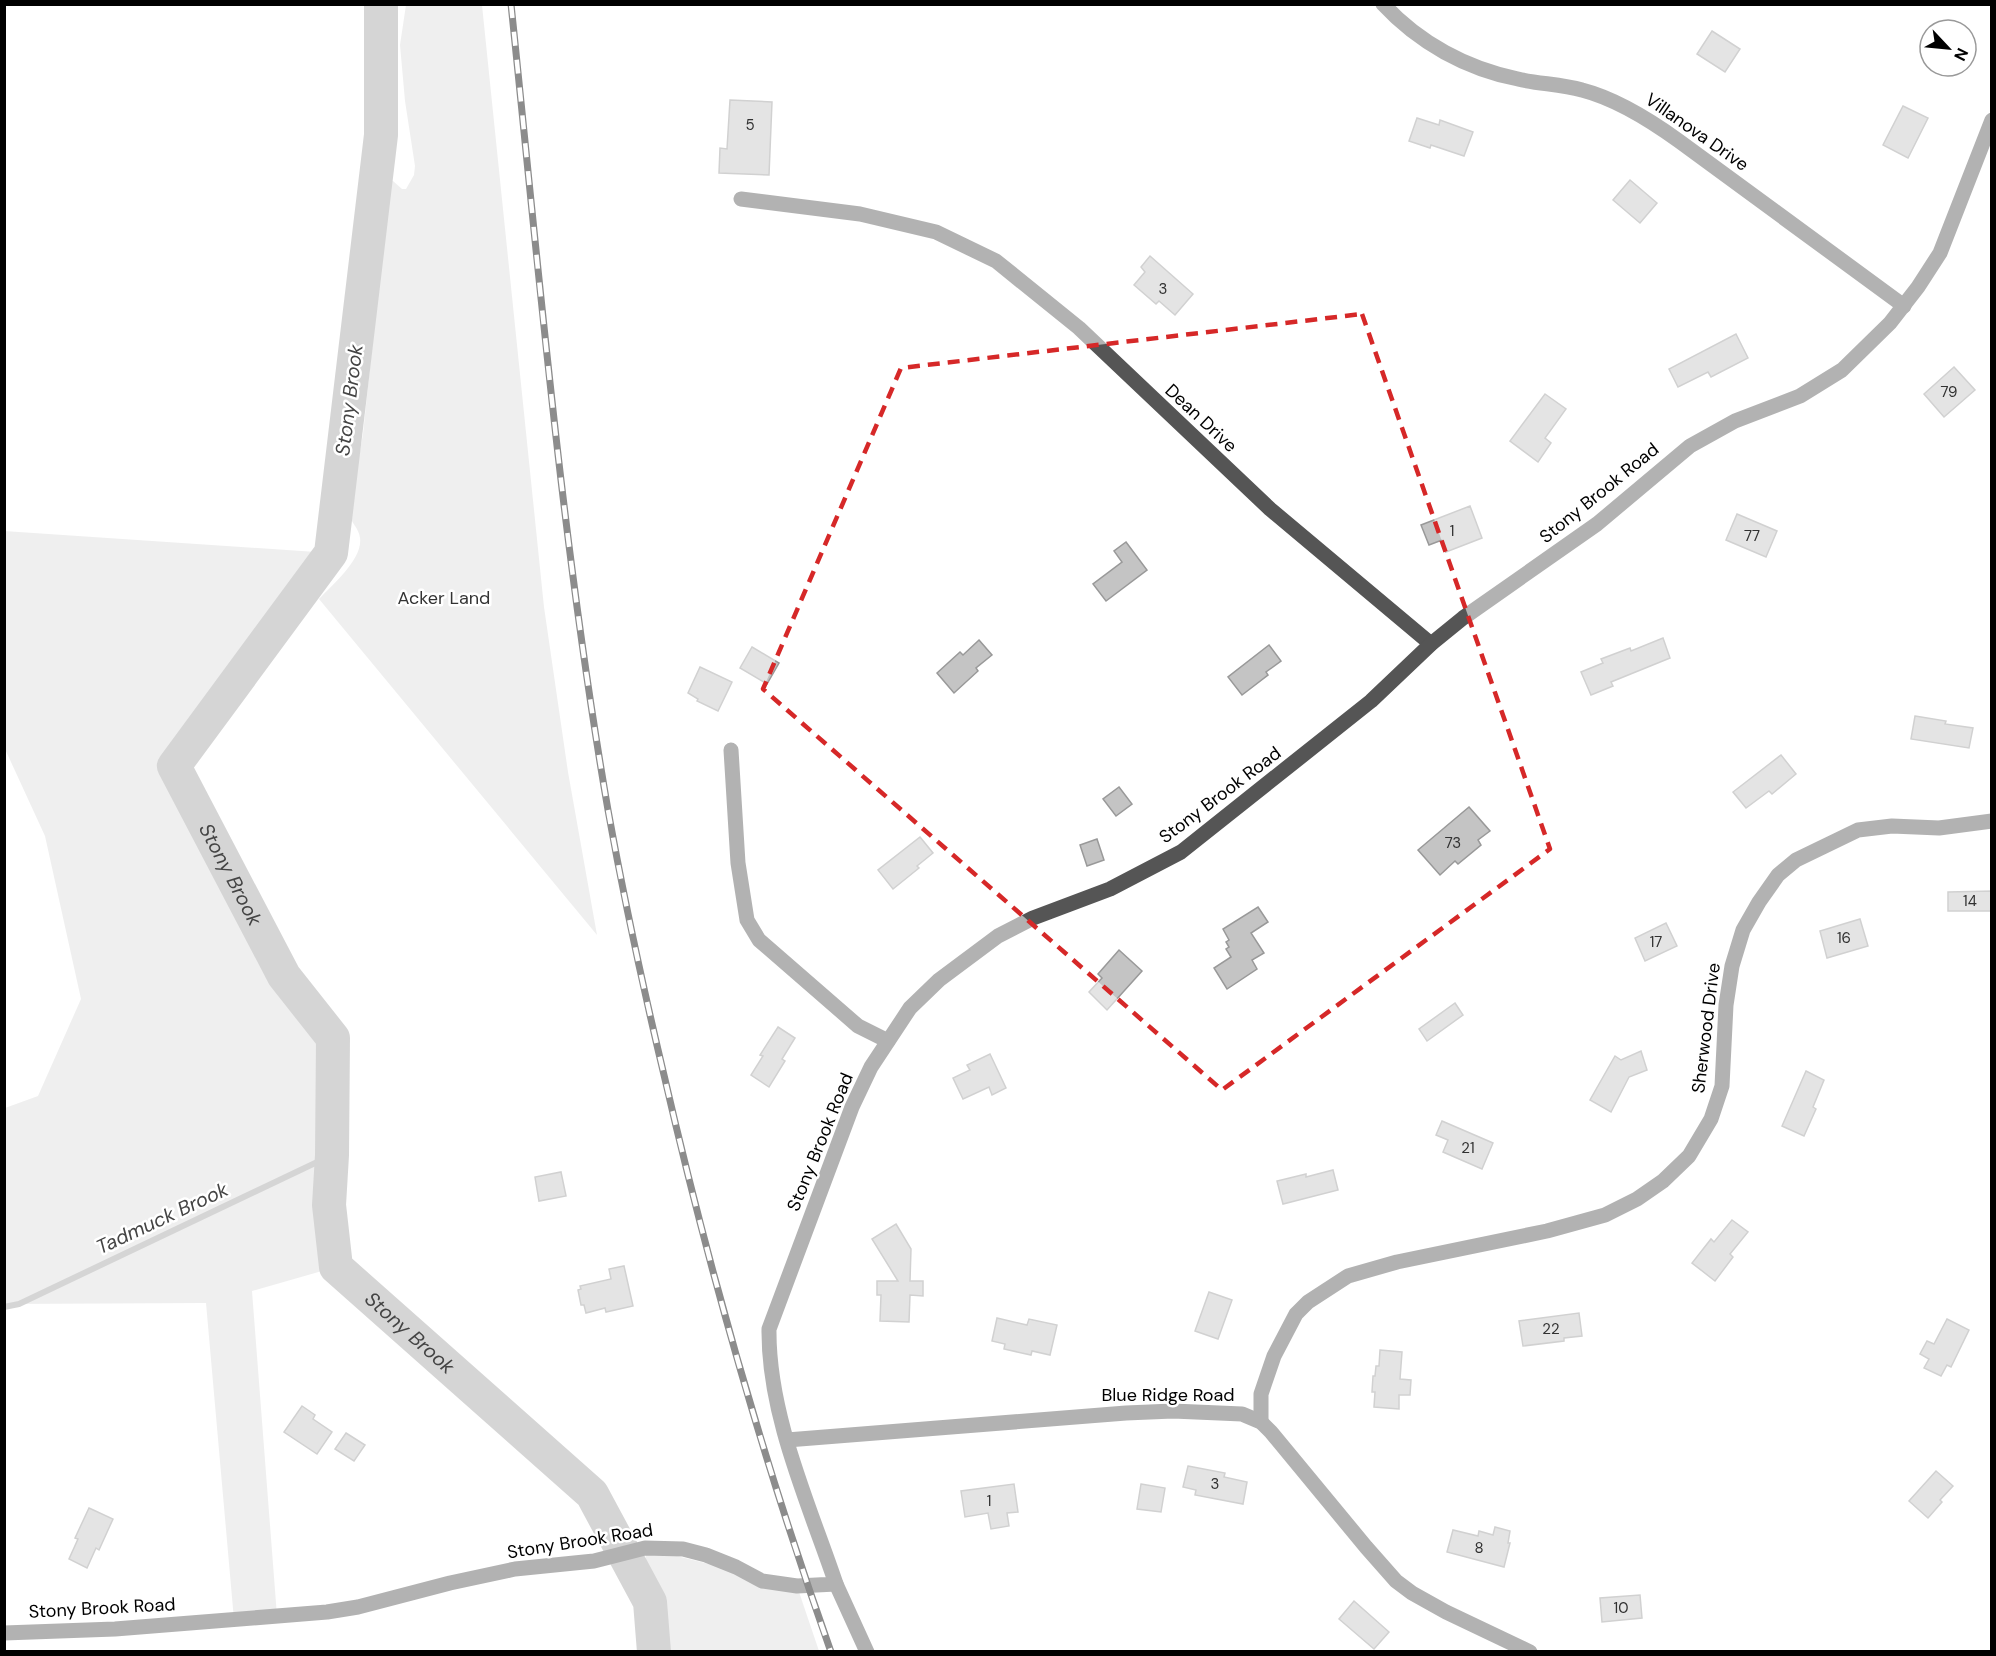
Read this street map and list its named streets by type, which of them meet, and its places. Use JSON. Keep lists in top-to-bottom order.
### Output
{
  "streets": {
    "street": [
      "Villanova Drive",
      "Dean Drive",
      "Stony Brook Road",
      "Sherwood Drive",
      "Blue Ridge Road"
    ]
  },
  "crossings": [
    ["Villanova Drive", "Stony Brook Road"],
    ["Dean Drive", "Stony Brook Road"],
    ["Stony Brook Road", "Blue Ridge Road"],
    ["Sherwood Drive", "Blue Ridge Road"]
  ],
  "water": ["Stony Brook", "Tadmuck Brook"],
  "parks": ["Acker Land"],
  "house_numbers": [
    "5",
    "3",
    "79",
    "1",
    "77",
    "73",
    "14",
    "16",
    "17",
    "21",
    "22",
    "3",
    "1",
    "8",
    "10"
  ],
  "north": "bottom right"
}
